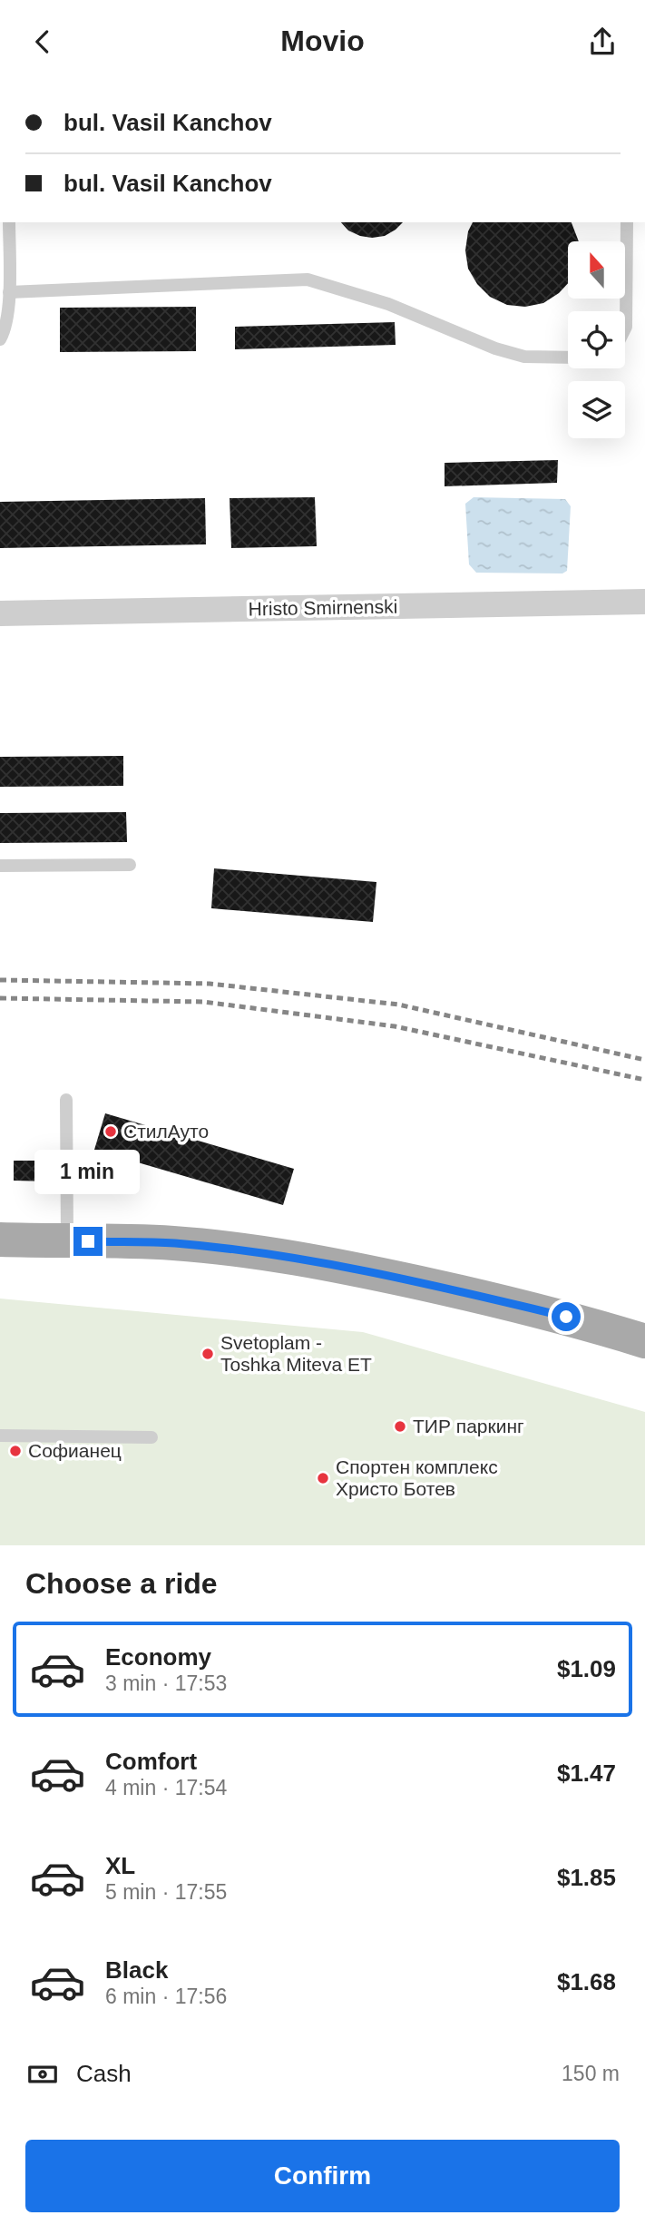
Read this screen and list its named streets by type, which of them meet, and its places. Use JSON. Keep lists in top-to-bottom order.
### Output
{
  "streets": {
    "street": ["Hristo Smirnenski"]
  },
  "places": [
    "СтилАуто",
    "Svetoplam - Toshka Miteva ET",
    "ТИР паркинг",
    "Софианец",
    "Спортен комплекс Христо Ботев"
  ],
  "north": "top",
  "page": {
    "header": "Movio",
    "banner": ["bul. Vasil Kanchov", "bul. Vasil Kanchov"],
    "bubble": "1 min",
    "heading": "Choose a ride",
    "list": [
      {
        "name": "Economy",
        "note": "3 min · 17:53",
        "value": "$1.09"
      },
      {
        "name": "Comfort",
        "note": "4 min · 17:54",
        "value": "$1.47"
      },
      {
        "name": "XL",
        "note": "5 min · 17:55",
        "value": "$1.85"
      },
      {
        "name": "Black",
        "note": "6 min · 17:56",
        "value": "$1.68"
      }
    ],
    "pay": ["Cash", "150 m"],
    "buttons": "Confirm"
  }
}
